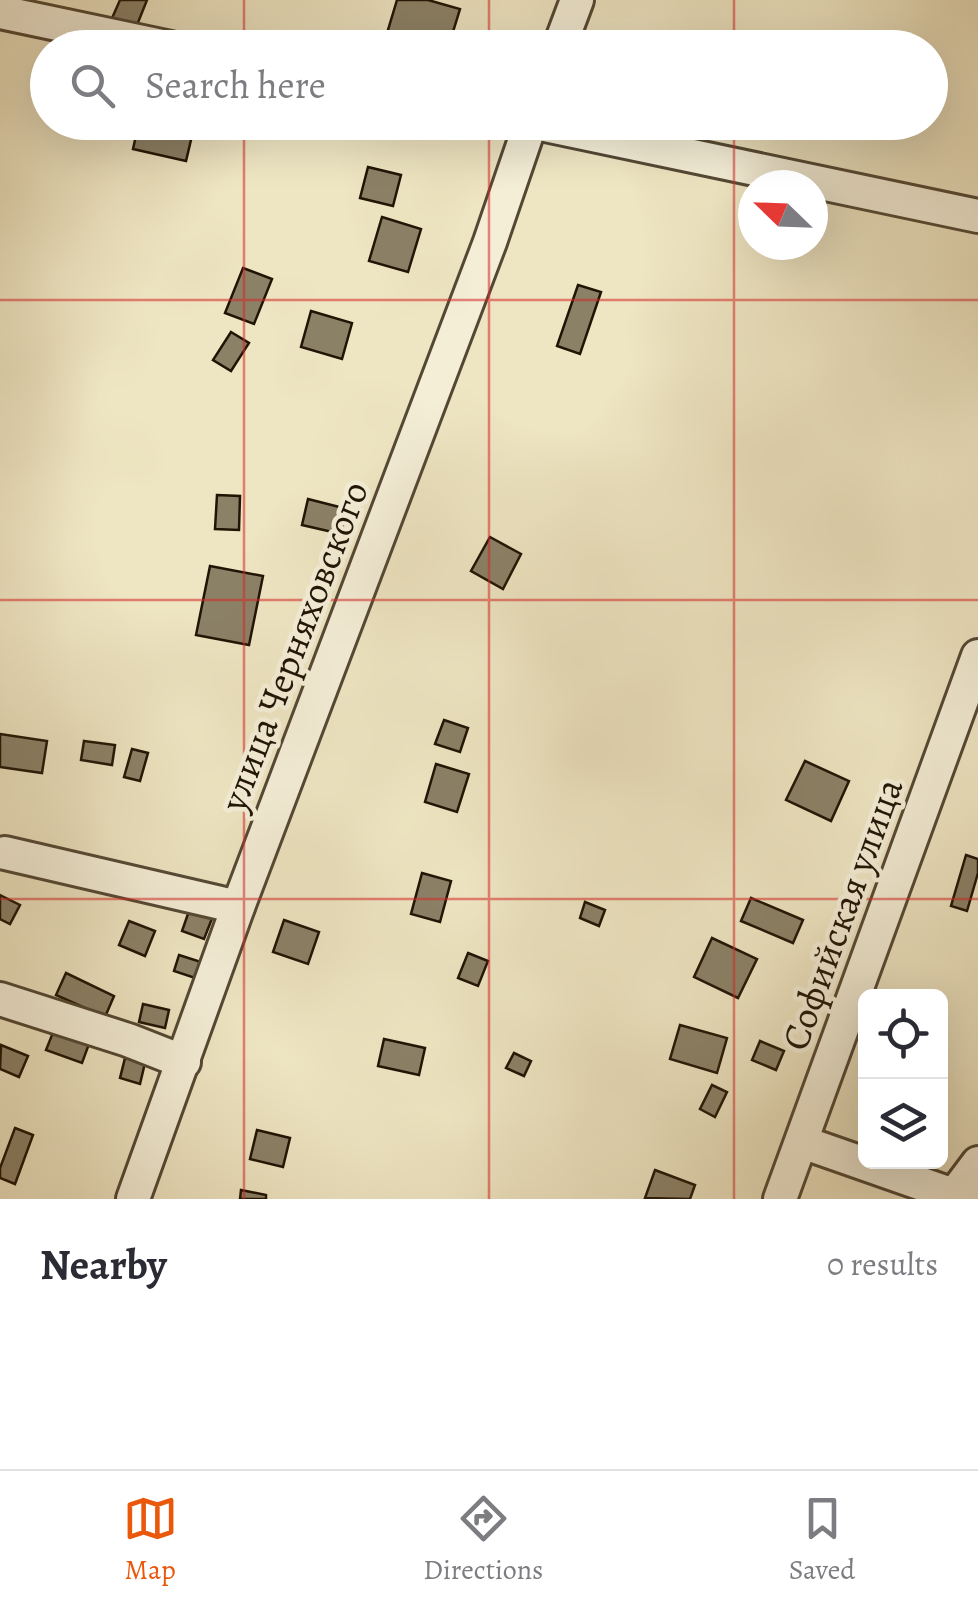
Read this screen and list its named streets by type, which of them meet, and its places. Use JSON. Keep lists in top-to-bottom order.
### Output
{
  "streets": {
    "street": ["улица Черняховского", "Софийская улица"]
  },
  "north": "top left",
  "page": {
    "search": "Search here",
    "heading": ["Nearby", "0 results"],
    "nav": ["Map", "Directions", "Saved"]
  }
}
